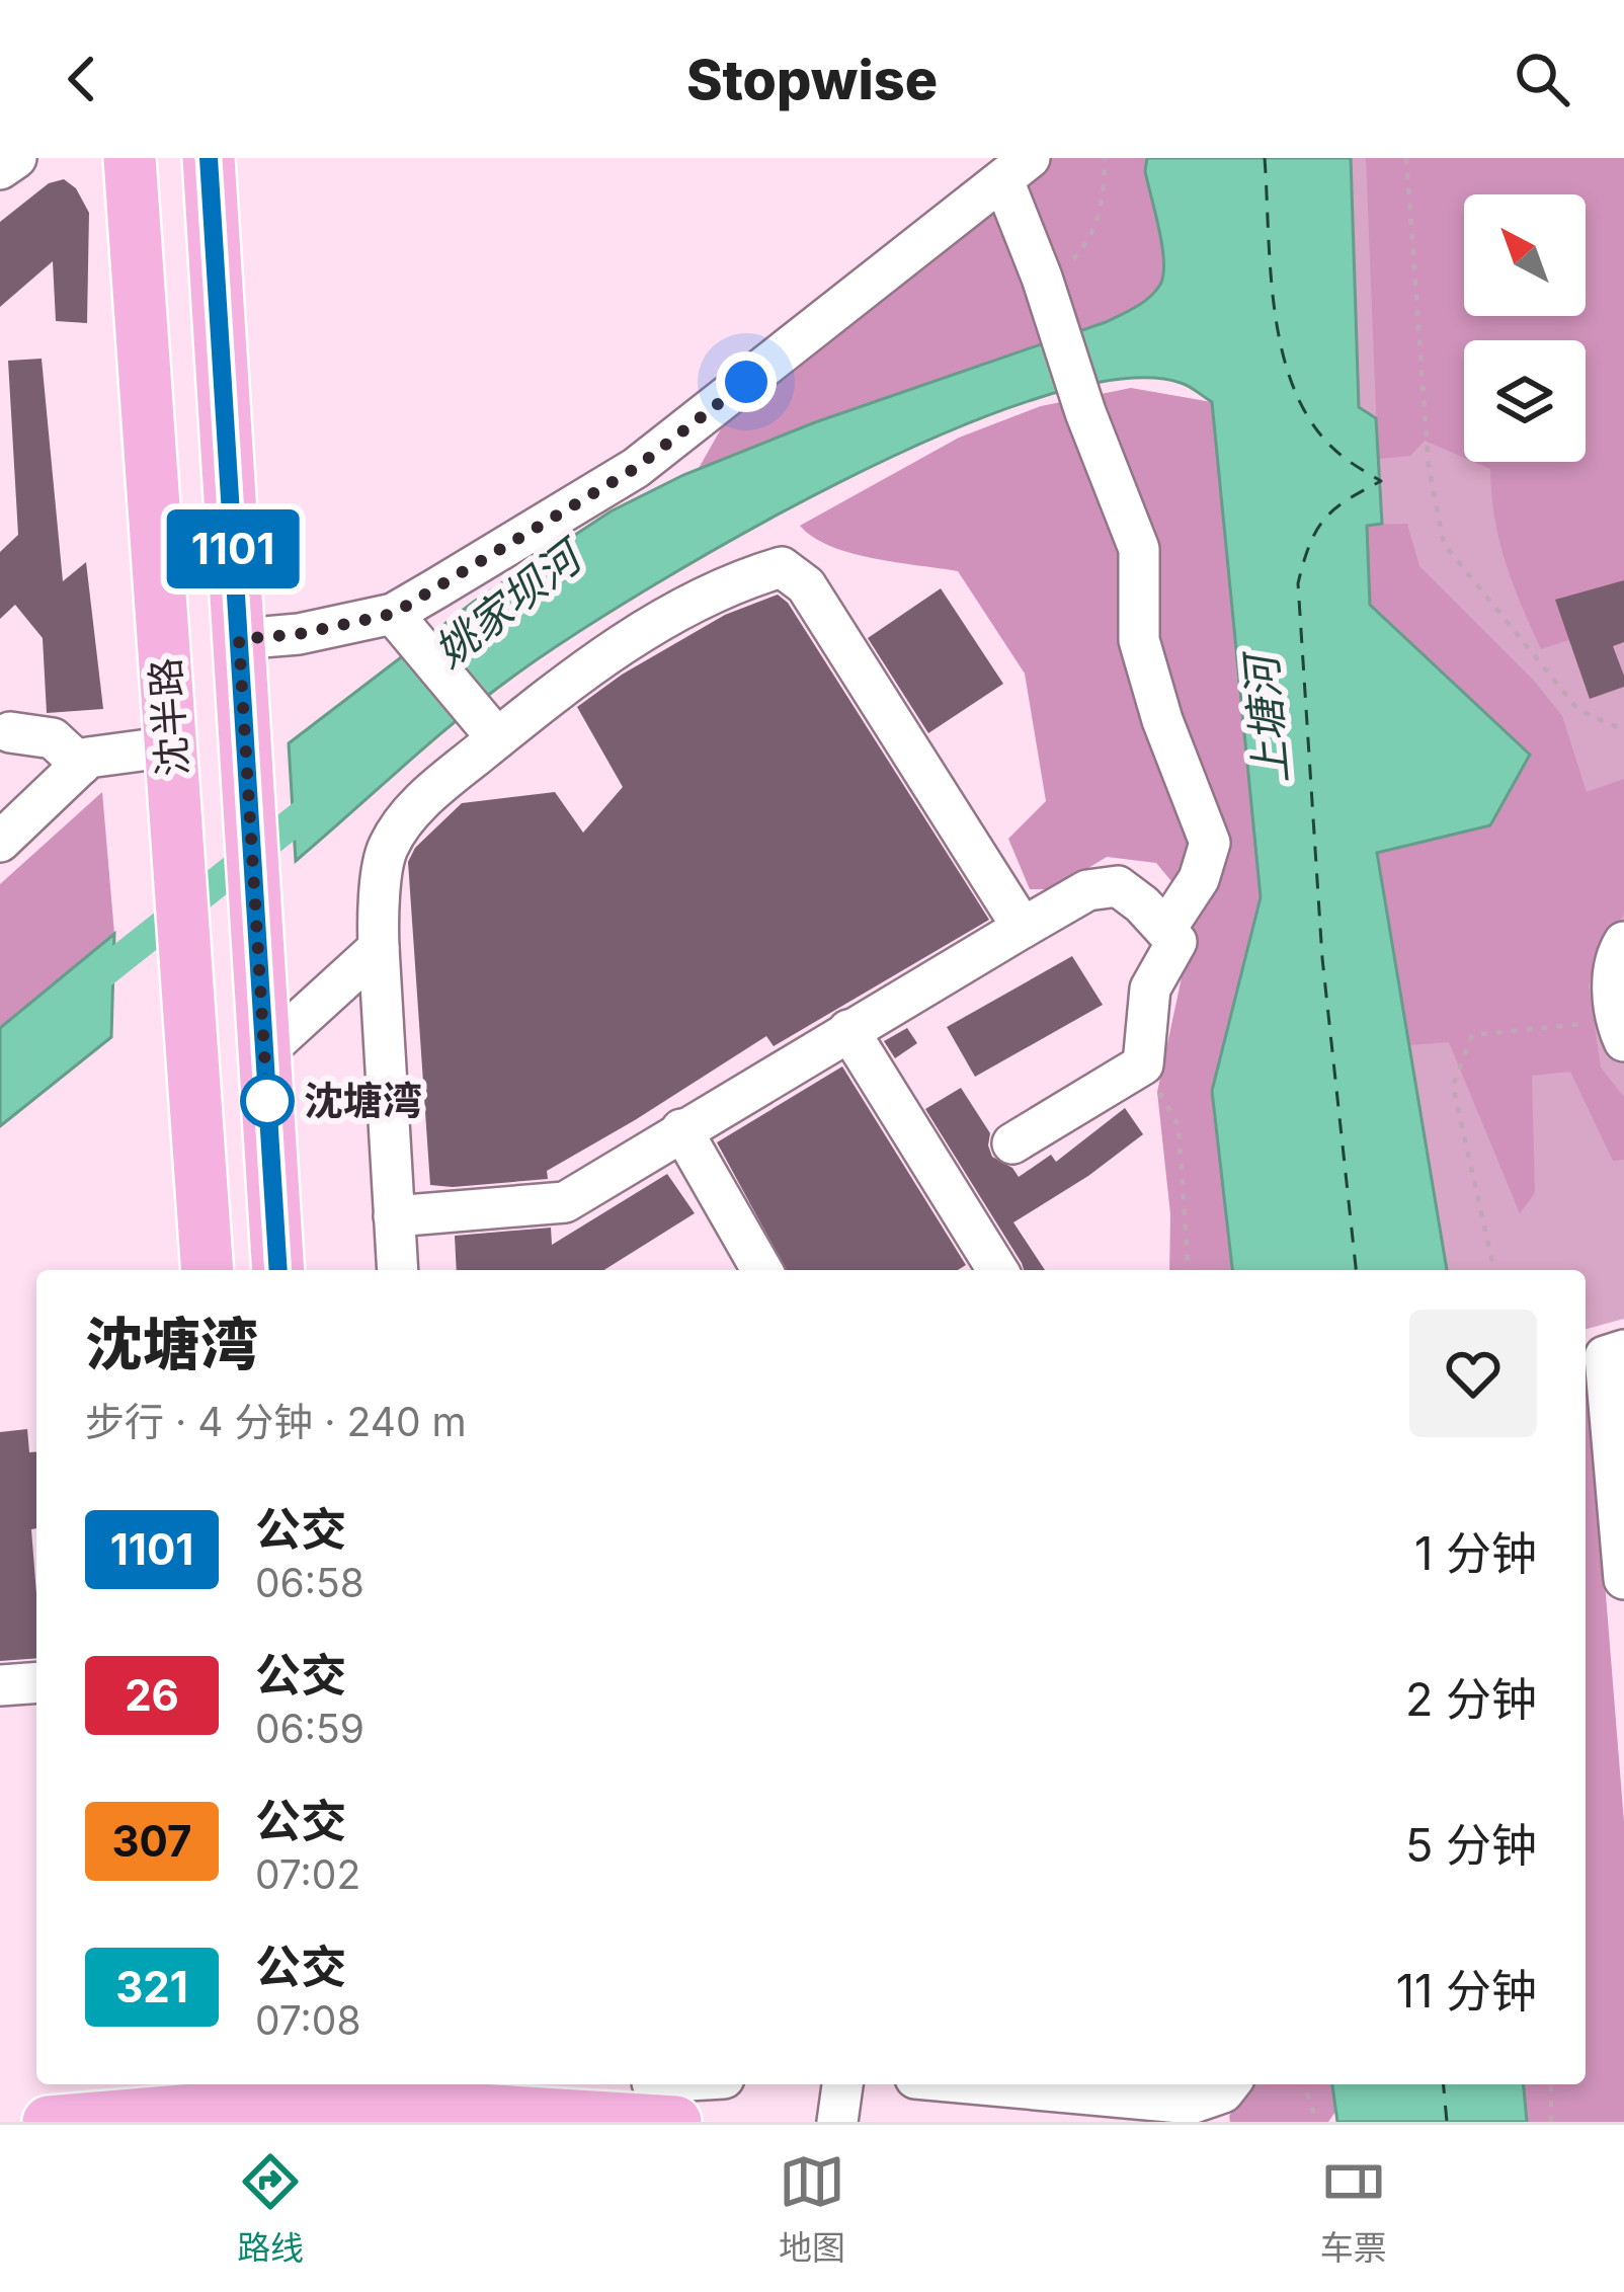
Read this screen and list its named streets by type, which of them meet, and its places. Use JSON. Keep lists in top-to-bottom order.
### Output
{
  "streets": {
    "main road": ["沈半路"]
  },
  "water": ["姚家坝河", "上塘河"],
  "places": ["沈塘湾"],
  "lines": ["bus line 1101"],
  "north": "top left",
  "page": {
    "header": "Stopwise",
    "on_map": "1101",
    "heading": ["沈塘湾", "步行 · 4 分钟 · 240 m"],
    "list": [
      {
        "mark": "1101",
        "name": "公交",
        "note": "06:58",
        "value": "1 分钟"
      },
      {
        "mark": "26",
        "name": "公交",
        "note": "06:59",
        "value": "2 分钟"
      },
      {
        "mark": "307",
        "name": "公交",
        "note": "07:02",
        "value": "5 分钟"
      },
      {
        "mark": "321",
        "name": "公交",
        "note": "07:08",
        "value": "11 分钟"
      }
    ],
    "tabs": ["路线", "地图", "车票"]
  }
}
